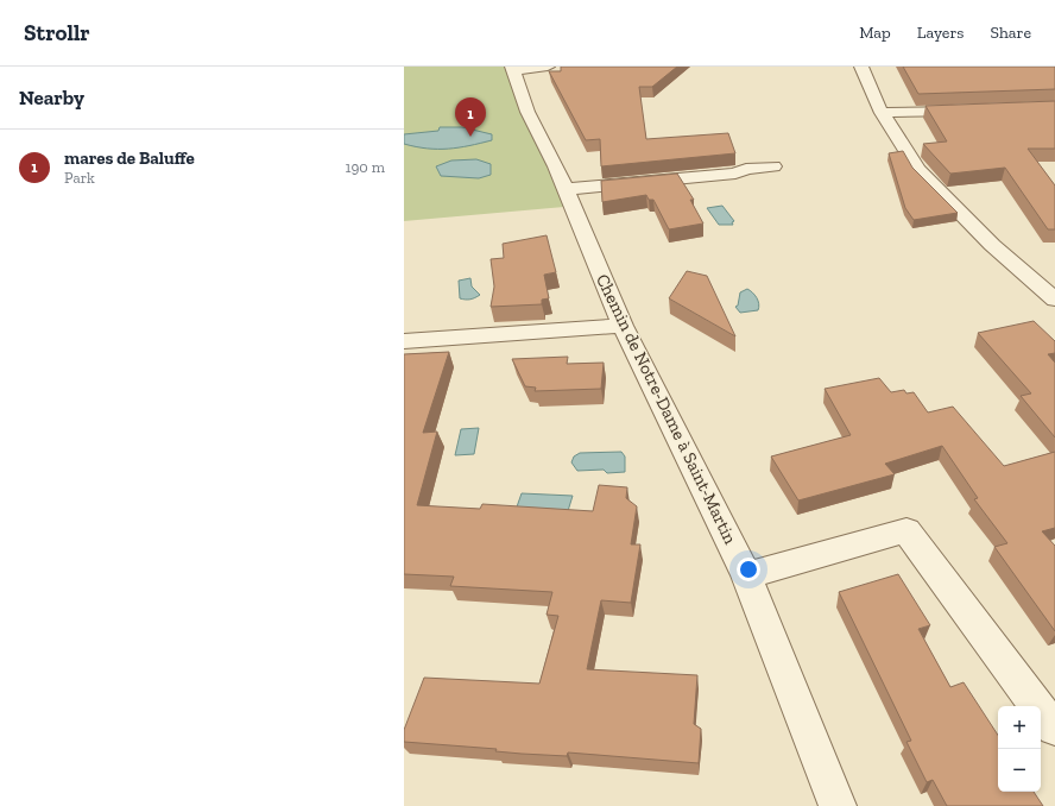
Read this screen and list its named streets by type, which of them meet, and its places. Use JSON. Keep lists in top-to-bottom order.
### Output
{
  "streets": {
    "street": ["Chemin de Notre-Dame à Saint-Martin"]
  },
  "page": {
    "header": "Strollr",
    "nav": ["Map", "Layers", "Share"],
    "heading": "Nearby",
    "pins": "1",
    "list": [
      {
        "mark": "1",
        "name": "mares de Baluffe",
        "note": "Park",
        "value": "190 m"
      }
    ],
    "map_buttons": ["+", "−"]
  }
}
